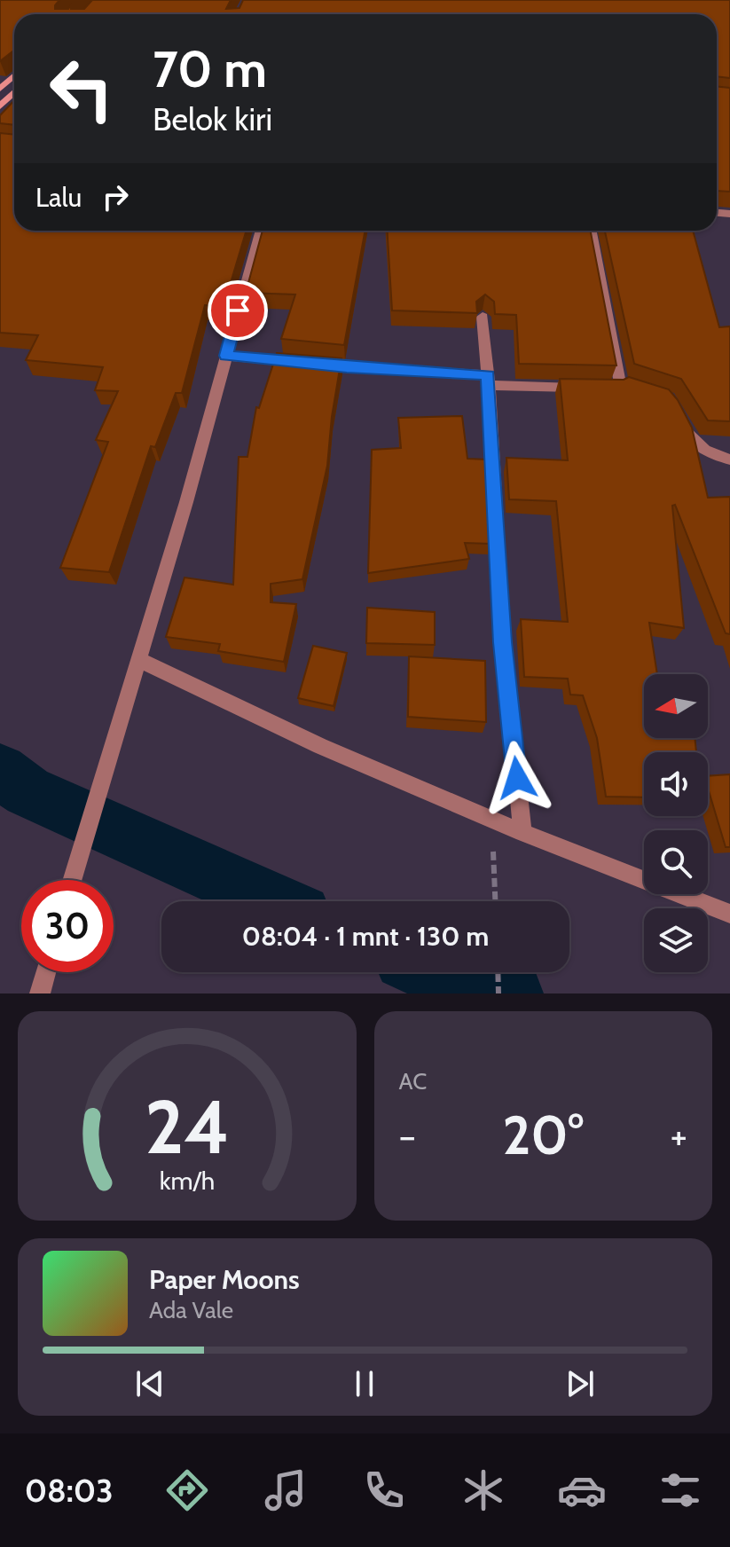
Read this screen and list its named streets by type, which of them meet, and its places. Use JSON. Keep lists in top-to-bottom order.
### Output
{
  "north": "left",
  "page": {
    "turn": ["70 m", "Belok kiri"],
    "then": "Lalu",
    "limit": "30",
    "trip": "08:04 · 1 mnt · 130 m",
    "tile": "AC",
    "heat": ["−", "20°", "+"],
    "song": ["Paper Moons", "Ada Vale"],
    "tabs": "08:03",
    "gauge": ["24", "km/h"]
  }
}
